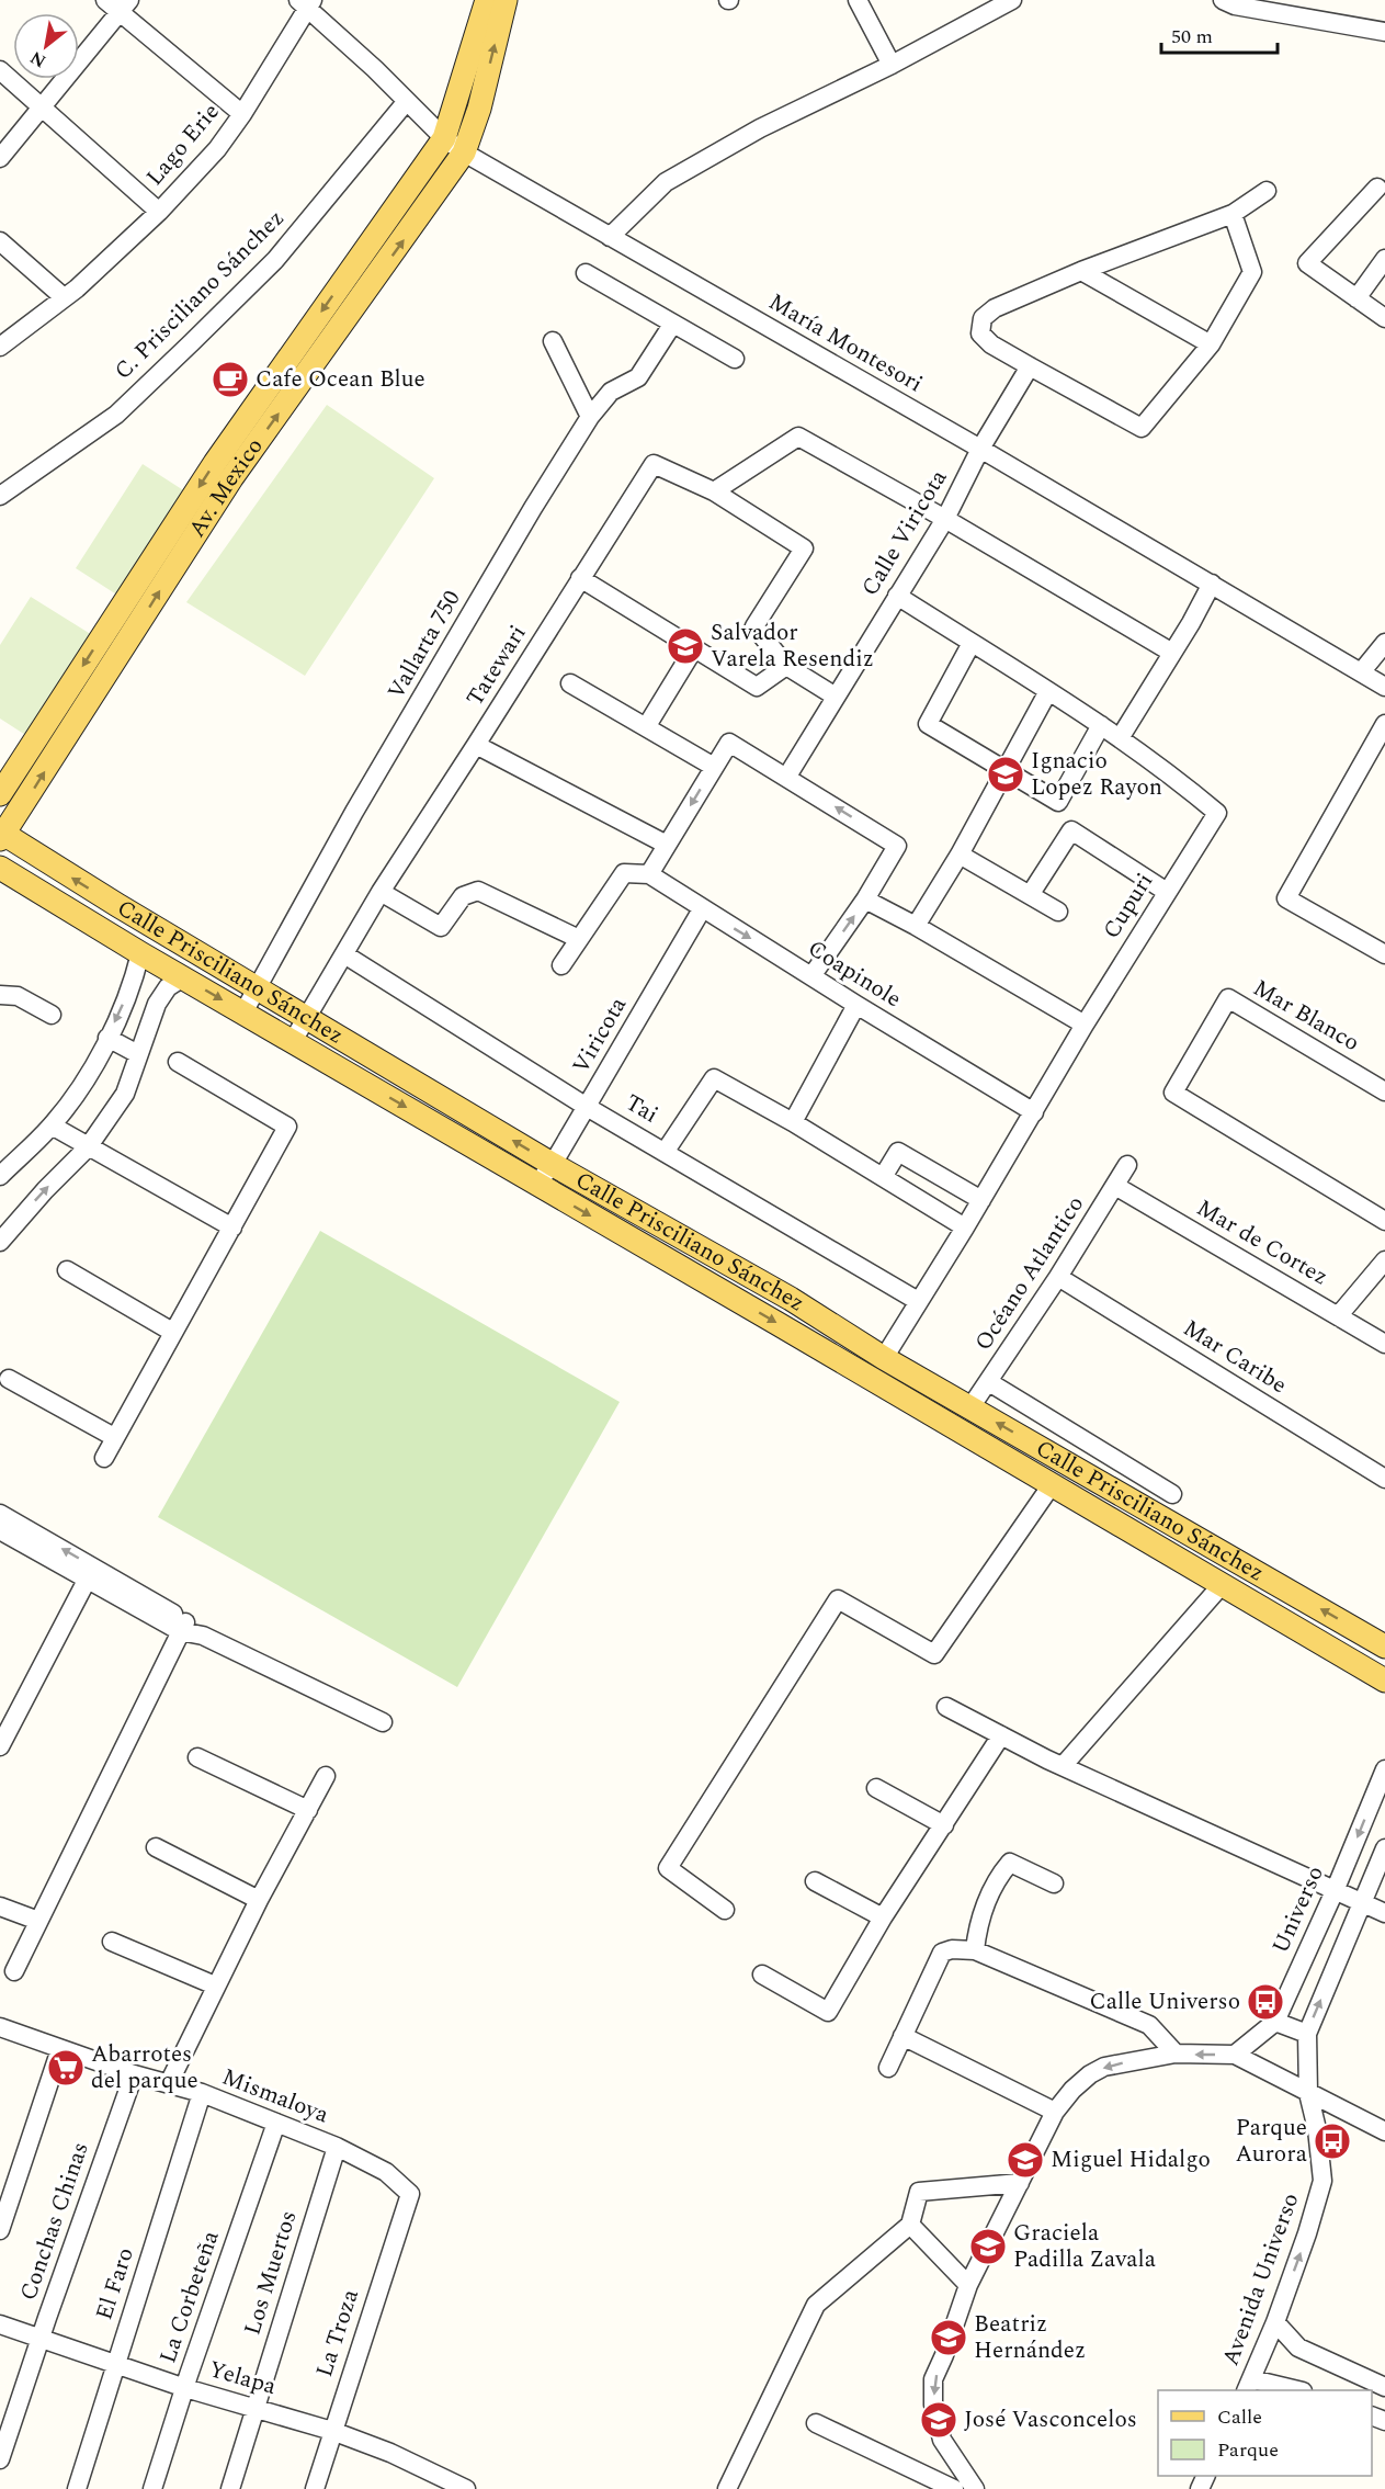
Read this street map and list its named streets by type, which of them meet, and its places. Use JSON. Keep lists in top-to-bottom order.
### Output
{
  "streets": {
    "main road": ["Av. Mexico", "Calle Prisciliano Sánchez"],
    "street": [
      "Lago Erie",
      "C. Prisciliano Sánchez",
      "María Montesori",
      "Calle Viricota",
      "Vallarta 750",
      "Tatewari",
      "Cupuri",
      "Coapinole",
      "Mar Blanco",
      "Viricota",
      "Tai",
      "Mar de Cortez",
      "Océano Atlantico",
      "Mar Caribe",
      "Universo",
      "Mismaloya",
      "Conchas Chinas",
      "Los Muertos",
      "Avenida Universo",
      "El Faro",
      "La Corbeteña",
      "La Troza",
      "Yelapa"
    ]
  },
  "crossings": [
    ["Lago Erie", "María Montesori"],
    ["C. Prisciliano Sánchez", "María Montesori"],
    ["María Montesori", "Av. Mexico"],
    ["María Montesori", "Calle Viricota"],
    ["Av. Mexico", "Calle Prisciliano Sánchez"],
    ["Calle Viricota", "Cupuri"],
    ["Vallarta 750", "Calle Prisciliano Sánchez"],
    ["Tatewari", "Calle Prisciliano Sánchez"],
    ["Tatewari", "Tai"],
    ["Cupuri", "Calle Prisciliano Sánchez"],
    ["Cupuri", "Coapinole"],
    ["Cupuri", "Tai"],
    ["Calle Prisciliano Sánchez", "Viricota"],
    ["Calle Prisciliano Sánchez", "Océano Atlantico"],
    ["Coapinole", "Viricota"],
    ["Viricota", "Tai"],
    ["Mar de Cortez", "Océano Atlantico"],
    ["Océano Atlantico", "Mar Caribe"],
    ["Mismaloya", "Conchas Chinas"],
    ["Mismaloya", "Los Muertos"],
    ["Mismaloya", "El Faro"],
    ["Mismaloya", "La Corbeteña"],
    ["Mismaloya", "La Troza"],
    ["Conchas Chinas", "Yelapa"],
    ["Los Muertos", "Yelapa"],
    ["El Faro", "Yelapa"],
    ["La Corbeteña", "Yelapa"],
    ["La Troza", "Yelapa"]
  ],
  "one_way": ["Avenida Universo"],
  "places": {
    "cafe": ["Cafe Ocean Blue"],
    "school or university": [
      "Salvador Varela Resendiz",
      "Ignacio Lopez Rayon",
      "Miguel Hidalgo",
      "Graciela Padilla Zavala",
      "Beatriz Hernández",
      "José Vasconcelos"
    ],
    "bus stop": ["Calle Universo", "Parque Aurora"],
    "supermarket": ["Abarrotes del parque"]
  },
  "legend": ["Calle", "Parque"],
  "scale_bar": "50 m",
  "north": "bottom left"
}
